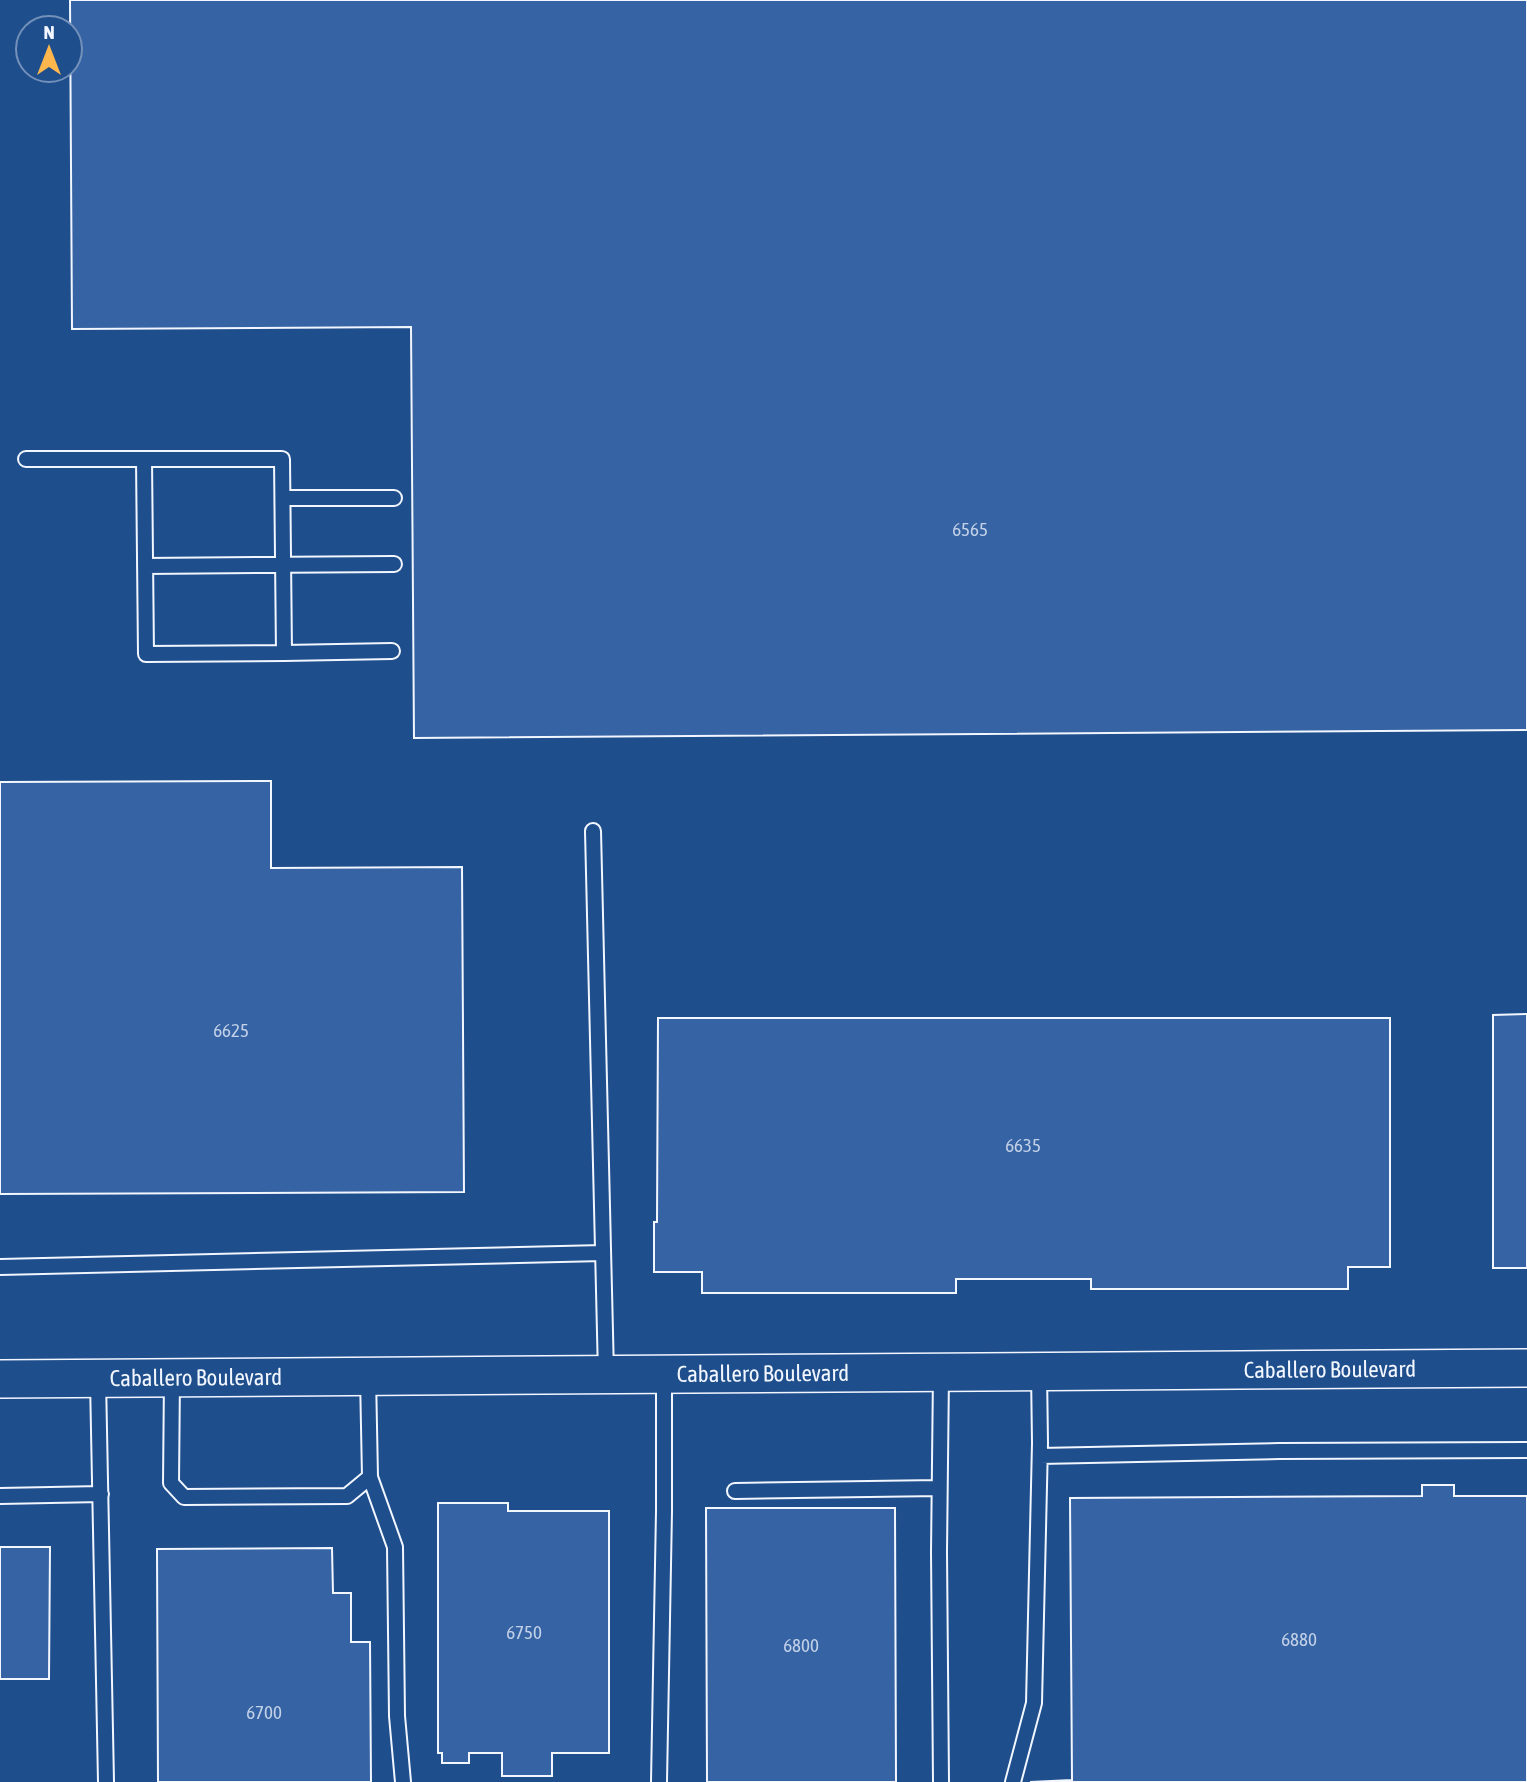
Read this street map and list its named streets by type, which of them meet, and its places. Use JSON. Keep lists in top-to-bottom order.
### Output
{
  "streets": {
    "street": ["Caballero Boulevard"]
  },
  "house_numbers": [
    "6565",
    "6625",
    "6635",
    "6750",
    "6880",
    "6800",
    "6700"
  ],
  "north": "top"
}
